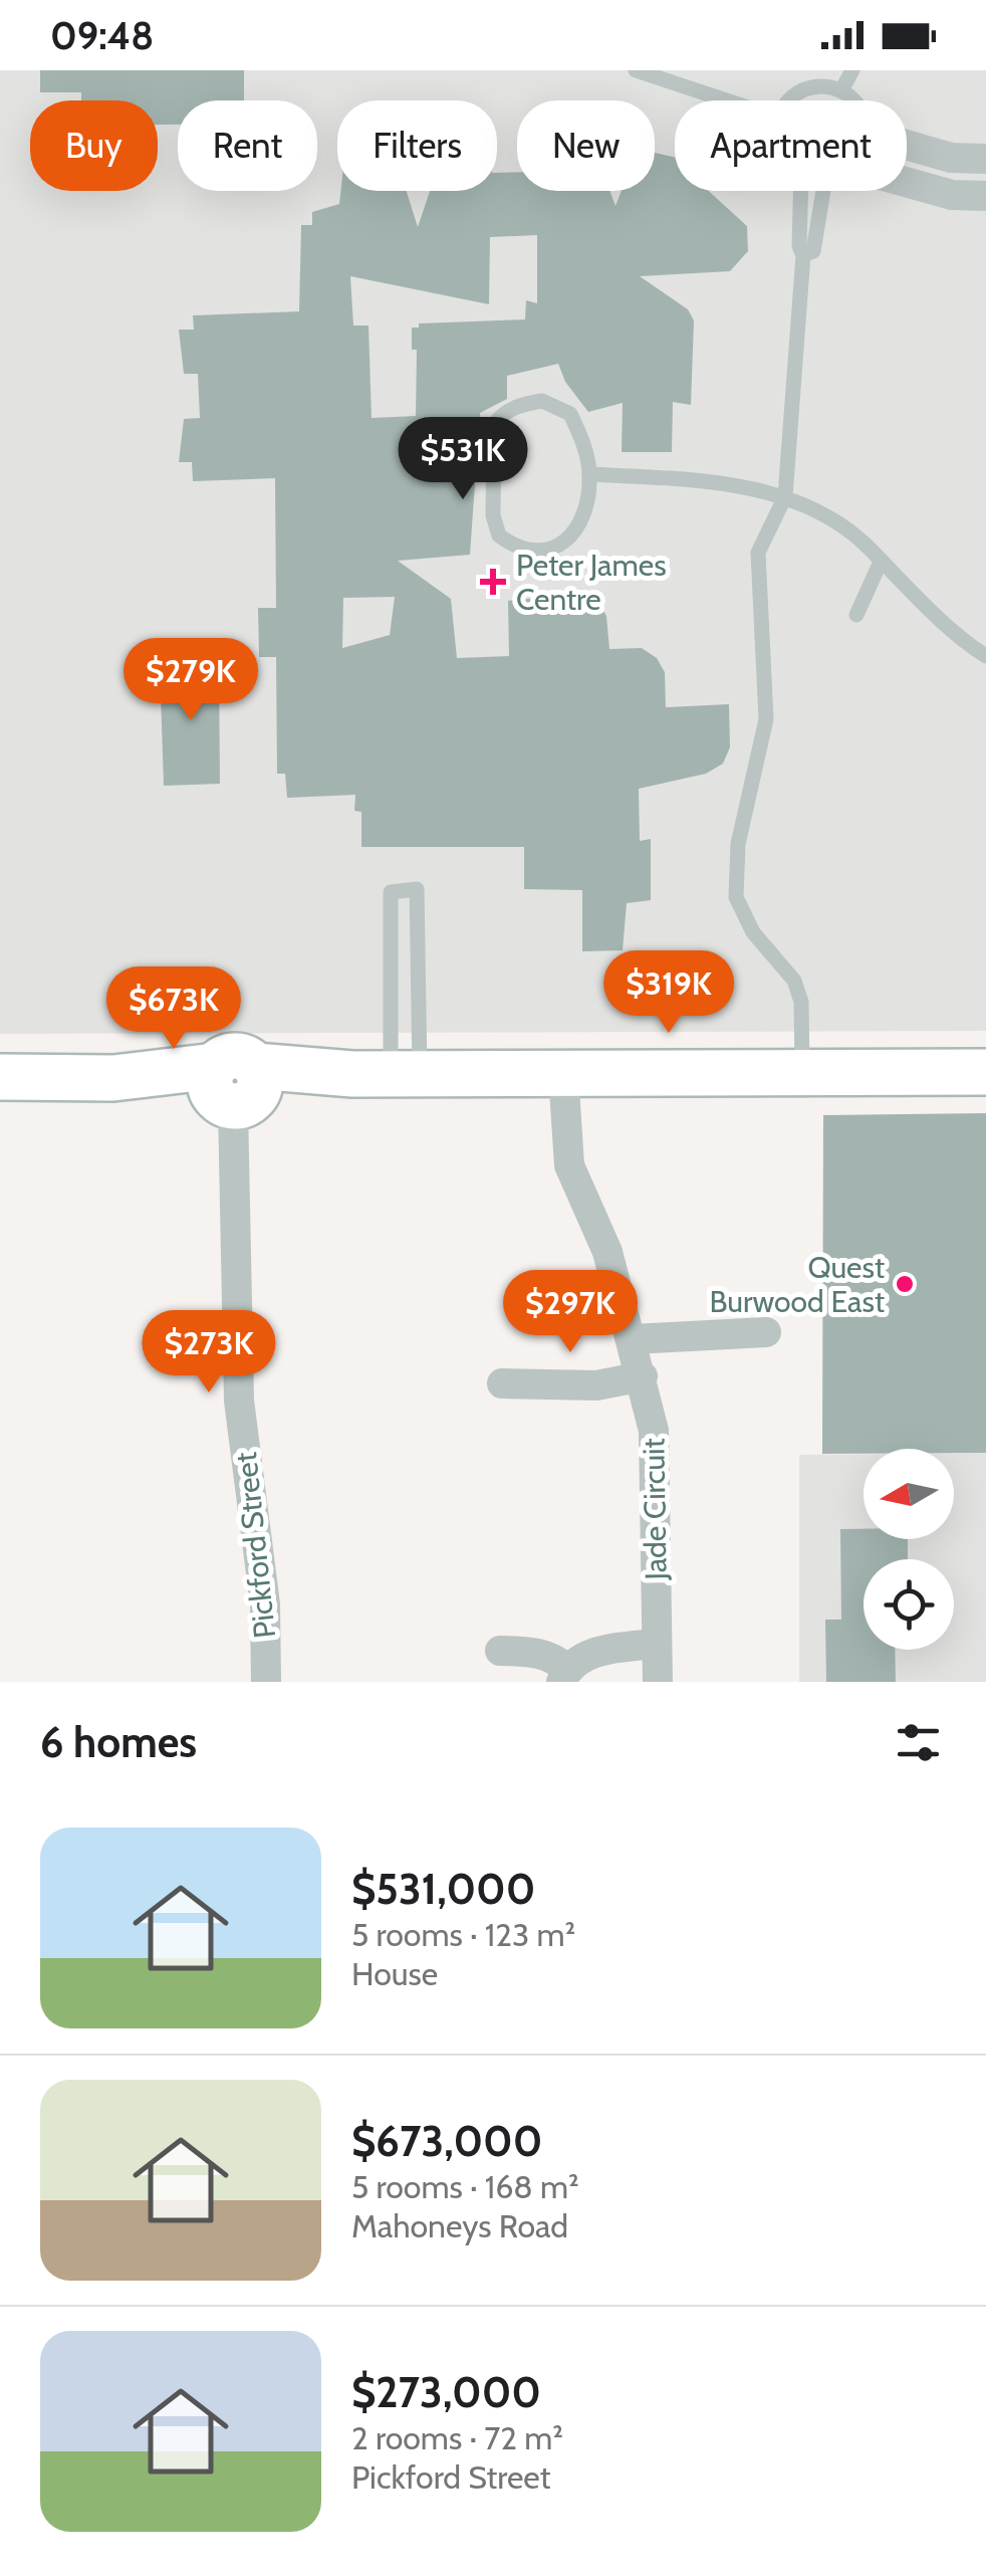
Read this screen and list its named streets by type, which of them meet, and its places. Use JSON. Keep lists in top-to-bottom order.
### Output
{
  "streets": {
    "street": ["Jade Circuit", "Pickford Street"]
  },
  "places": {
    "health": ["Peter James Centre"],
    "other": ["Quest Burwood East"]
  },
  "north": "left",
  "page": {
    "status": "09:48",
    "chip": [
      "Buy",
      "Rent",
      "Filters",
      "New",
      "Apartment"
    ],
    "price": [
      "$531K",
      "$279K",
      "$319K",
      "$673K",
      "$297K",
      "$273K"
    ],
    "heading": "6 homes",
    "list": [
      {
        "name": "$531,000",
        "note": "5 rooms · 123 m² · House"
      },
      {
        "name": "$673,000",
        "note": "5 rooms · 168 m² · Mahoneys Road"
      },
      {
        "name": "$273,000",
        "note": "2 rooms · 72 m² · Pickford Street"
      }
    ]
  }
}
